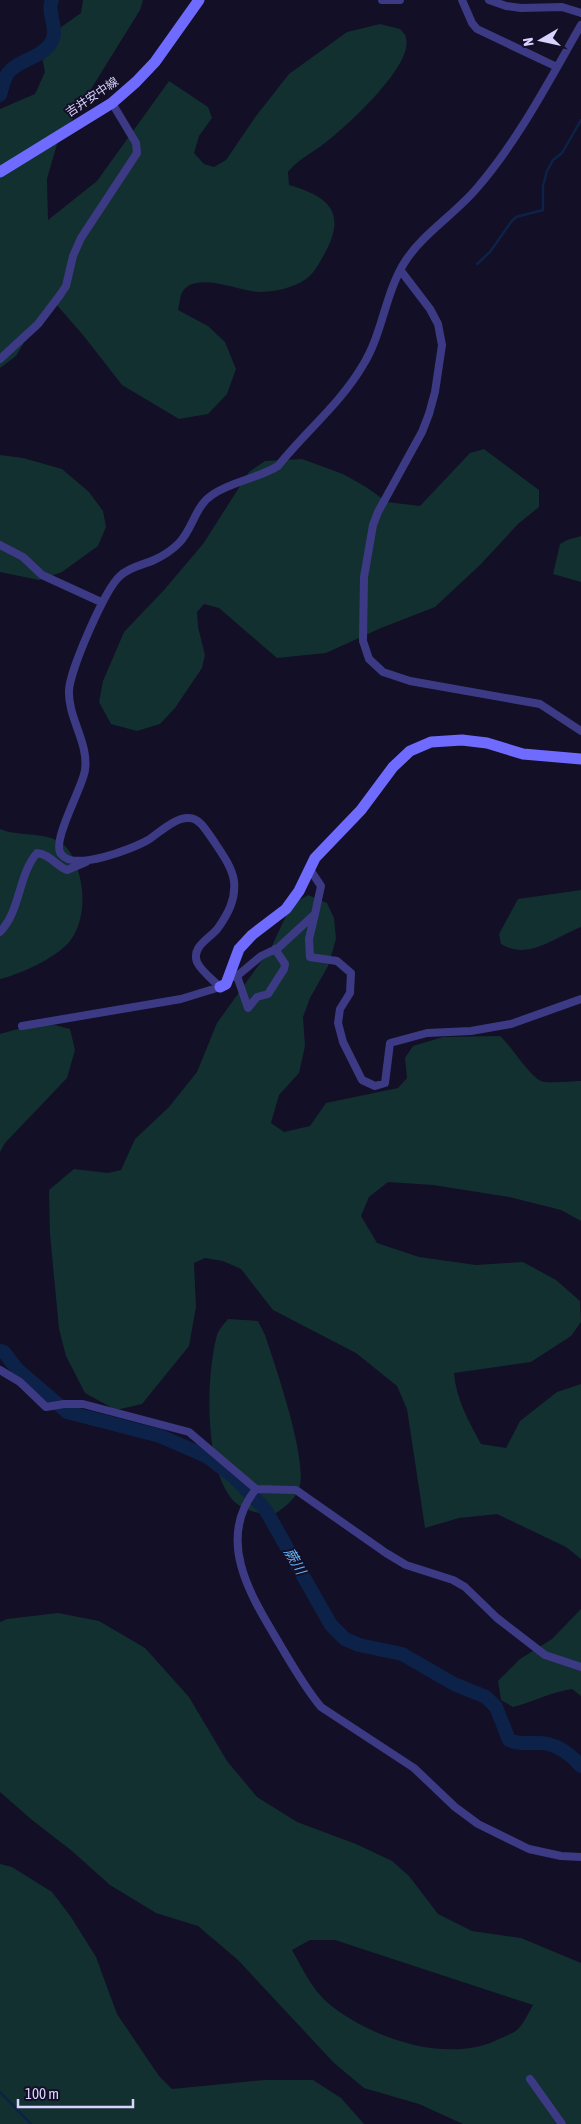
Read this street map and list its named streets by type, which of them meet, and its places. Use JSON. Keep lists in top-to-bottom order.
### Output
{
  "streets": {
    "street": ["吉井安中線"]
  },
  "water": ["蕨川"],
  "scale_bar": "100 m",
  "north": "left"
}
